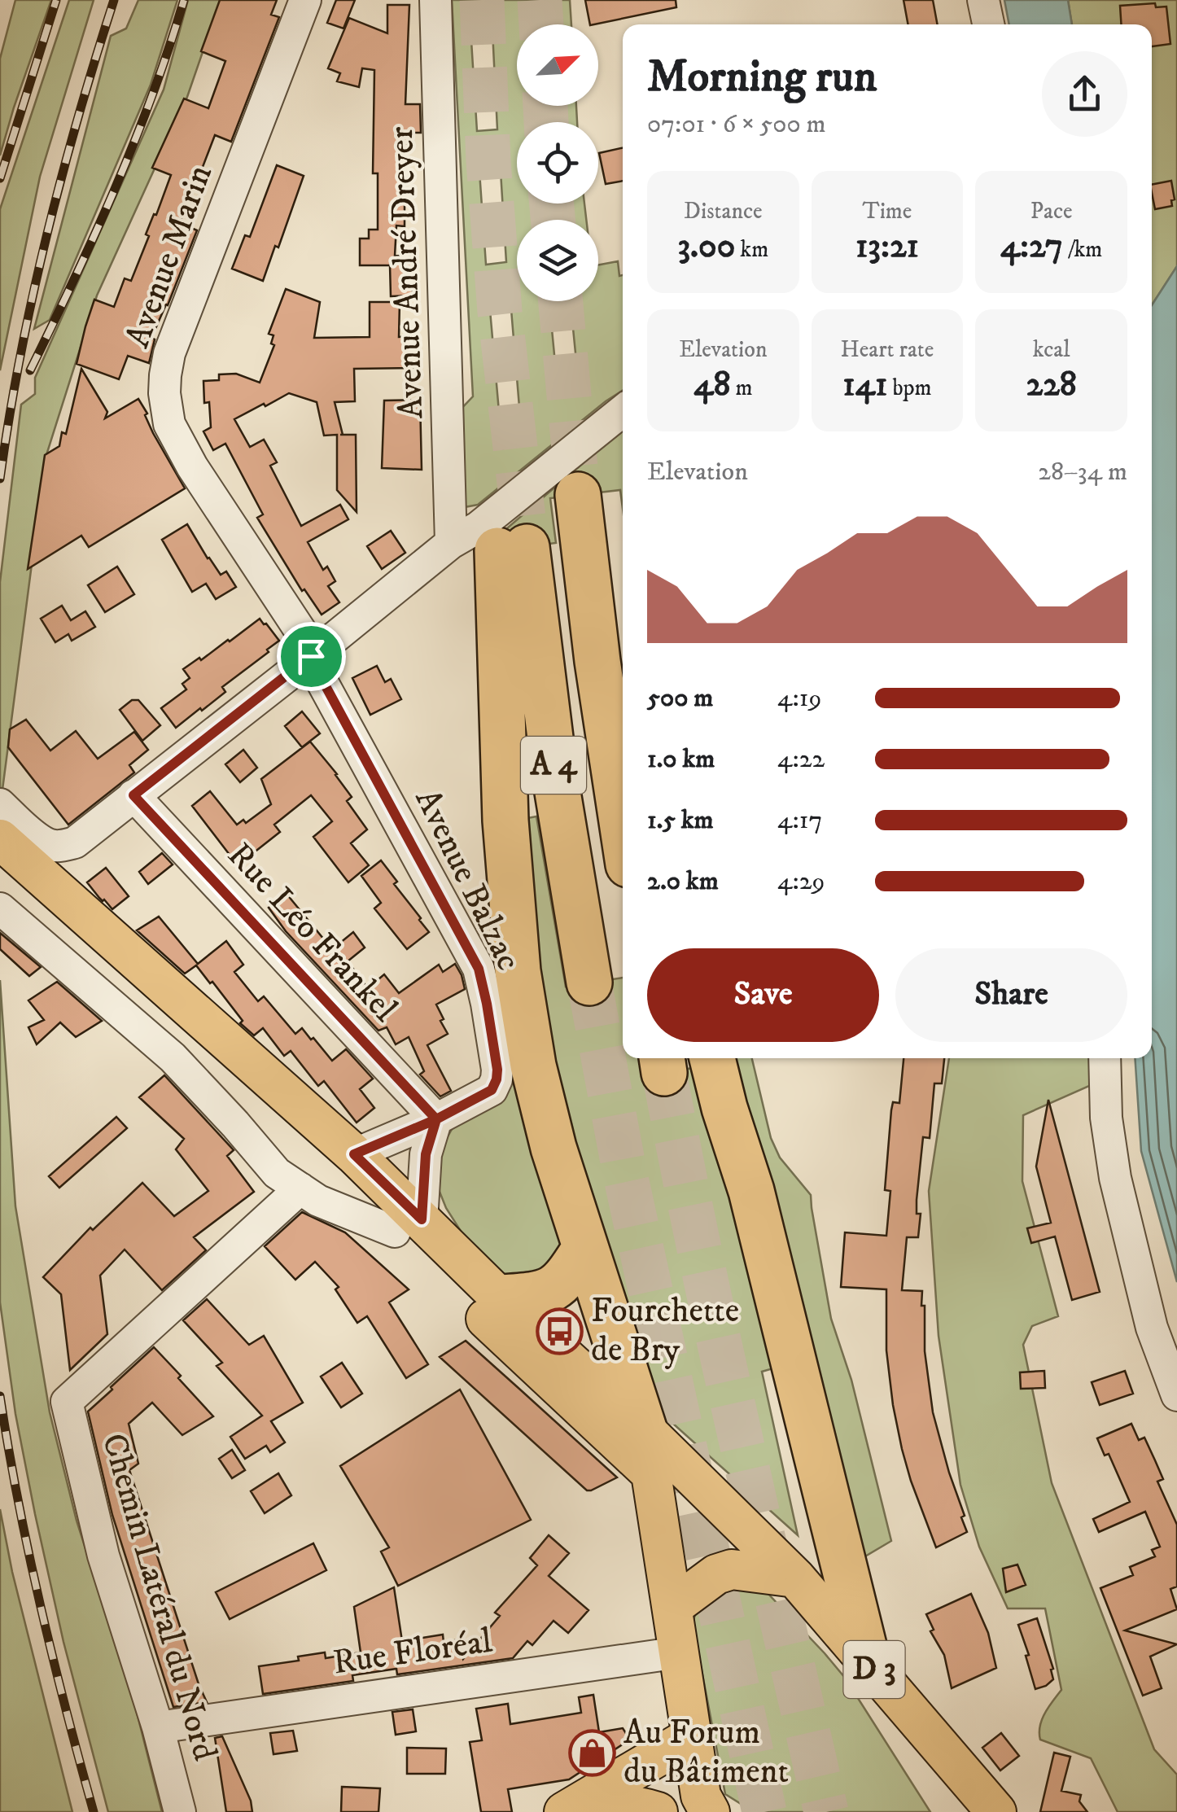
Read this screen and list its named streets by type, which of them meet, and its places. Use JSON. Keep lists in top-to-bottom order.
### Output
{
  "streets": {
    "highway": ["A 4"],
    "main road": ["D 3"],
    "street": [
      "Avenue Marin",
      "Avenue André Dreyer",
      "Avenue Balzac",
      "Rue Léo Frankel",
      "Chemin Latéral du Nord",
      "Rue Floréal"
    ]
  },
  "crossings": [
    ["Avenue Marin", "Avenue Balzac"],
    ["Avenue Balzac", "Rue Léo Frankel"],
    ["Avenue Balzac", "D 3"],
    ["Chemin Latéral du Nord", "Rue Floréal"]
  ],
  "places": {
    "bus stop": ["Fourchette de Bry"],
    "shop": ["Au Forum du Bâtiment"]
  },
  "north": "top right",
  "page": {
    "heading": ["Morning run", "07:01 · 6 × 500 m"],
    "stats": [
      ["Distance", "3.00 km"],
      ["Time", "13:21"],
      ["Pace", "4:27 /km"],
      ["Elevation", "48 m"],
      ["Heart rate", "141 bpm"],
      ["kcal", "228"]
    ],
    "chart": ["Elevation", "28–34 m"],
    "list": [
      {
        "name": "500 m",
        "note": "4:19"
      },
      {
        "name": "1.0 km",
        "note": "4:22"
      },
      {
        "name": "1.5 km",
        "note": "4:17"
      },
      {
        "name": "2.0 km",
        "note": "4:29"
      }
    ],
    "buttons": ["Save", "Share"]
  }
}
